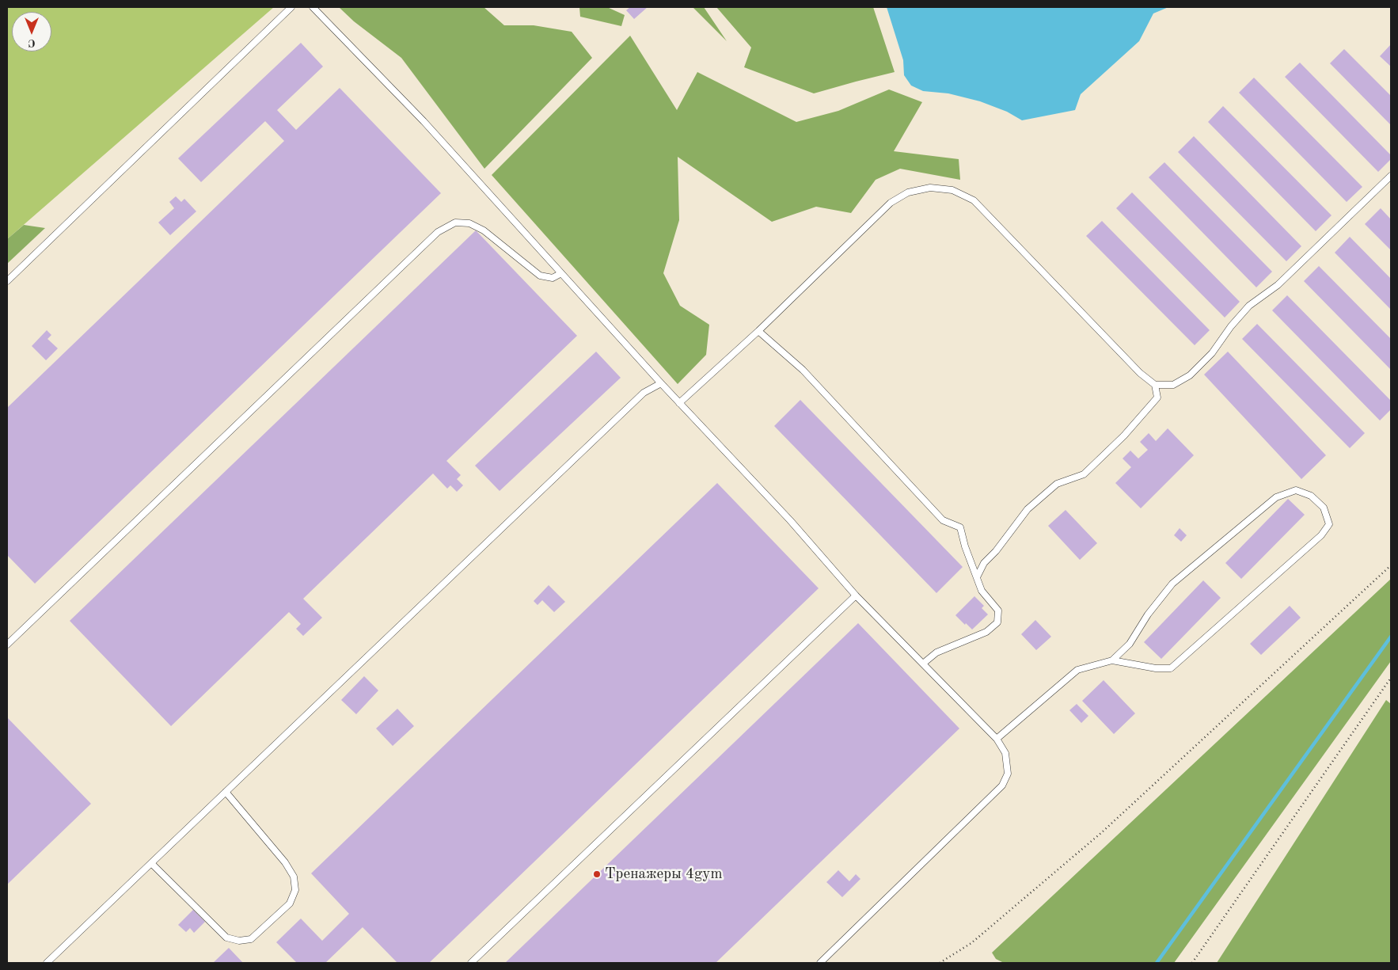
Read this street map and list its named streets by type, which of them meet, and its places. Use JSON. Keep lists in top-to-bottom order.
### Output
{
  "places": ["Тренажеры 4gym"],
  "north": "bottom"
}
